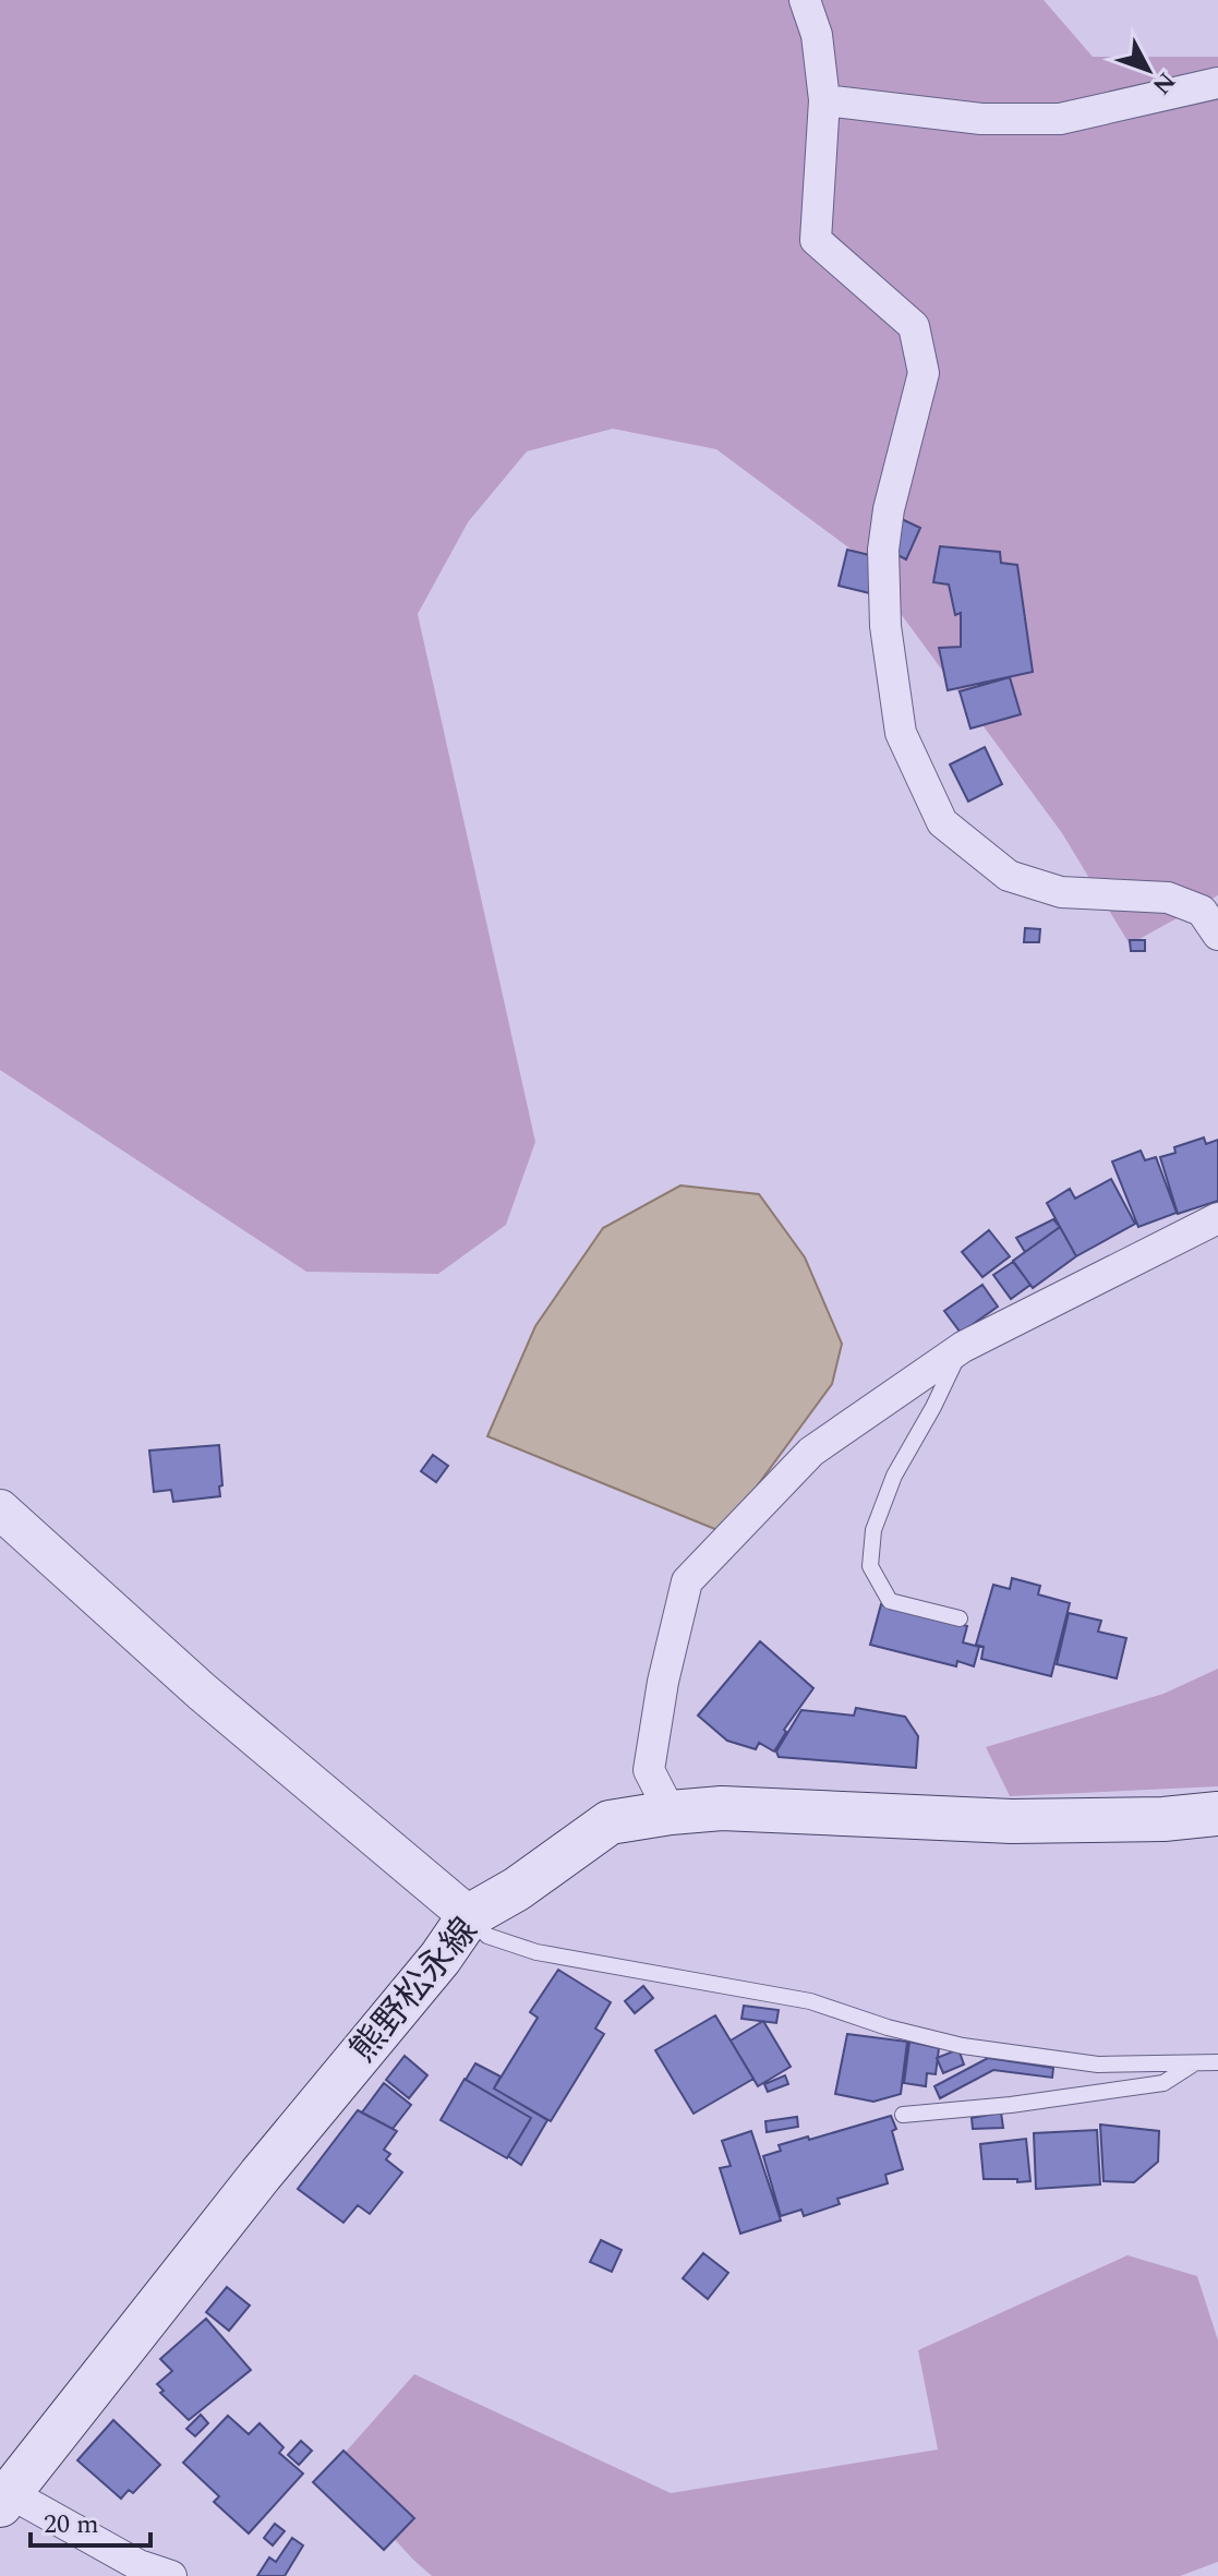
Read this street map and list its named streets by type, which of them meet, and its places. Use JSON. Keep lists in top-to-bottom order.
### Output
{
  "streets": {
    "main road": ["熊野松永線"]
  },
  "scale_bar": "20 m",
  "north": "bottom right"
}
